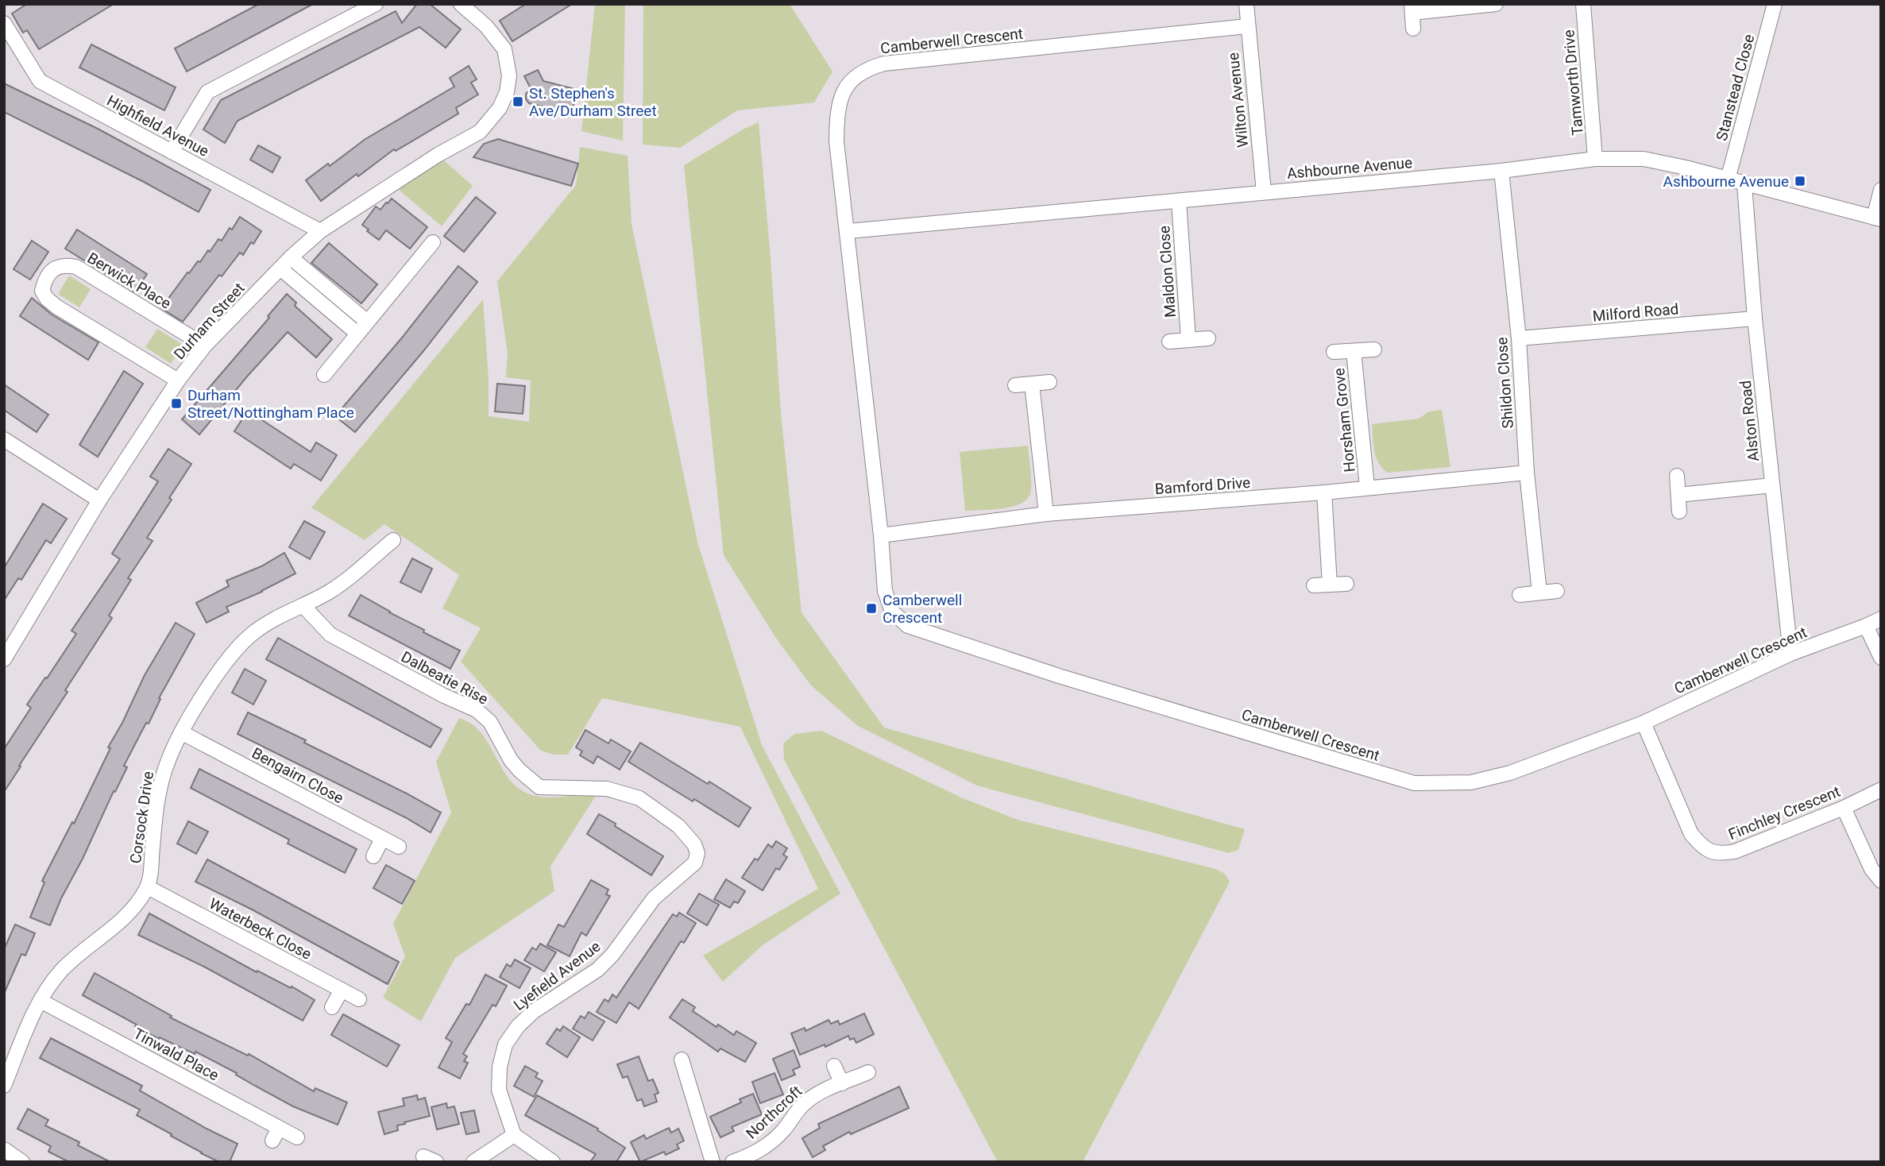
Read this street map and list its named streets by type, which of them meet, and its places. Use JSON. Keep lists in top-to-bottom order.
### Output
{
  "streets": {
    "street": [
      "Camberwell Crescent",
      "Tamworth Drive",
      "Stanstead Close",
      "Wilton Avenue",
      "Highfield Avenue",
      "Ashbourne Avenue",
      "Maldon Close",
      "Berwick Place",
      "Milford Road",
      "Durham Street",
      "Shildon Close",
      "Horsham Grove",
      "Alston Road",
      "Bamford Drive",
      "Dalbeatie Rise",
      "Bengairn Close",
      "Finchley Crescent",
      "Corsock Drive",
      "Waterbeck Close",
      "Lyefield Avenue",
      "Tinwald Place",
      "Northcroft"
    ]
  },
  "crossings": [
    ["Camberwell Crescent", "Wilton Avenue"],
    ["Camberwell Crescent", "Ashbourne Avenue"],
    ["Camberwell Crescent", "Alston Road"],
    ["Camberwell Crescent", "Bamford Drive"],
    ["Camberwell Crescent", "Finchley Crescent"],
    ["Tamworth Drive", "Ashbourne Avenue"],
    ["Stanstead Close", "Ashbourne Avenue"],
    ["Wilton Avenue", "Ashbourne Avenue"],
    ["Highfield Avenue", "Durham Street"],
    ["Ashbourne Avenue", "Maldon Close"],
    ["Ashbourne Avenue", "Shildon Close"],
    ["Ashbourne Avenue", "Alston Road"],
    ["Berwick Place", "Durham Street"],
    ["Milford Road", "Shildon Close"],
    ["Milford Road", "Alston Road"],
    ["Shildon Close", "Bamford Drive"],
    ["Horsham Grove", "Bamford Drive"],
    ["Dalbeatie Rise", "Corsock Drive"],
    ["Dalbeatie Rise", "Lyefield Avenue"],
    ["Bengairn Close", "Corsock Drive"],
    ["Corsock Drive", "Waterbeck Close"],
    ["Corsock Drive", "Tinwald Place"]
  ],
  "places": {
    "transit": [
      "St. Stephen's Ave/Durham Street",
      "Ashbourne Avenue",
      "Durham Street/Nottingham Place",
      "Camberwell Crescent"
    ]
  }
}
